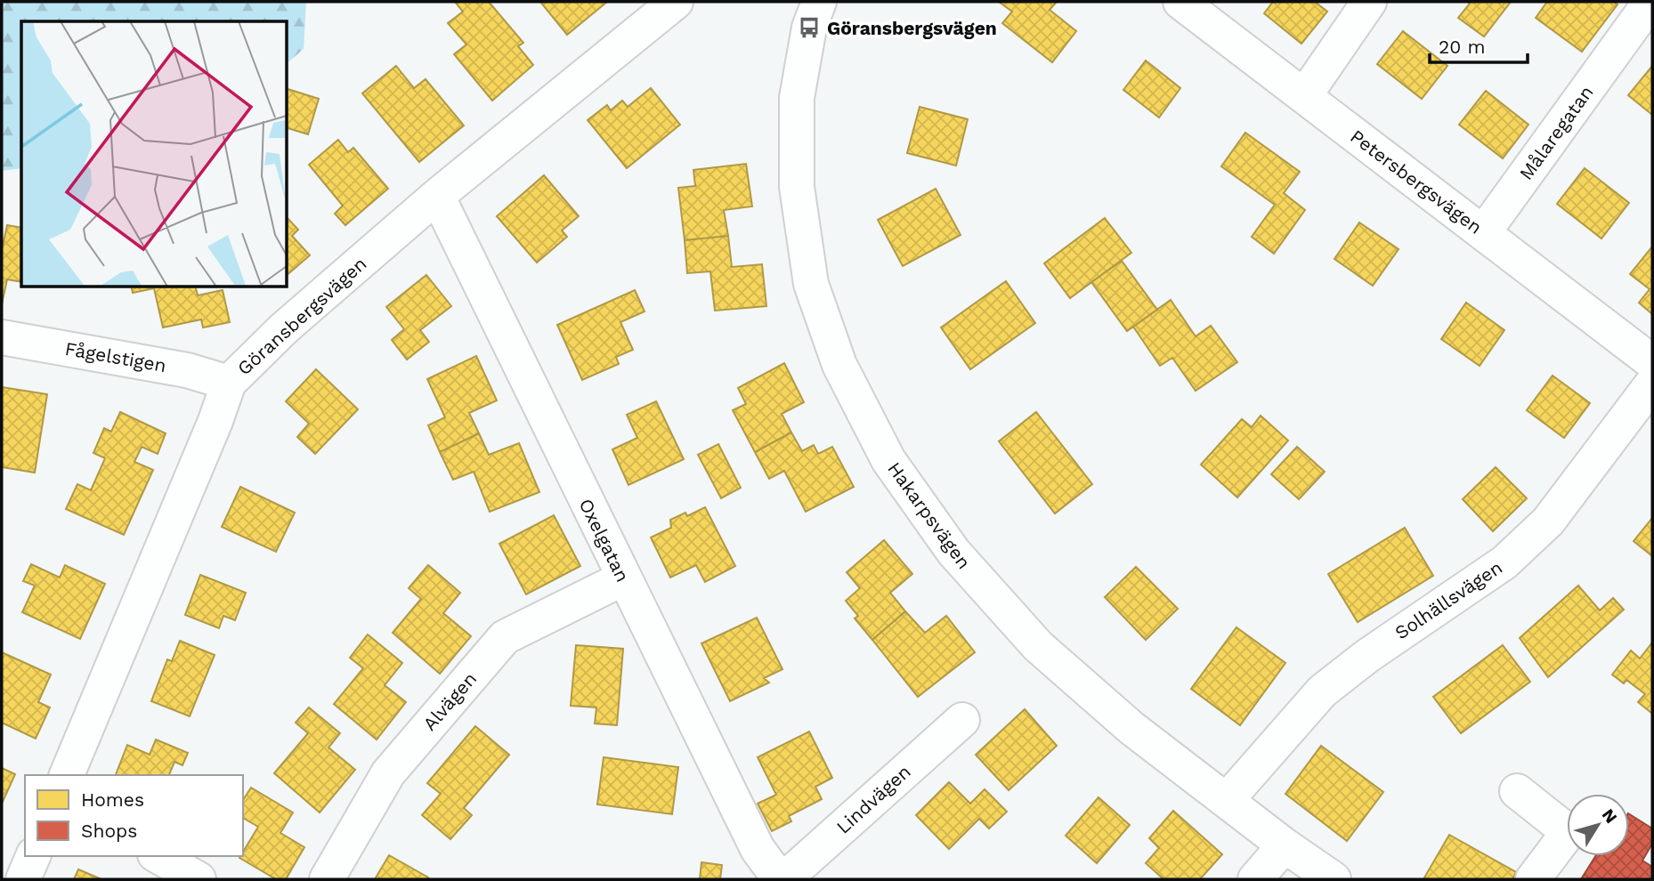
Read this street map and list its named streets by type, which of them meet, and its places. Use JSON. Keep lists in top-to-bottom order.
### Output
{
  "streets": {
    "street": [
      "Målaregatan",
      "Petersbergsvägen",
      "Göransbergsvägen",
      "Fågelstigen",
      "Hakarpsvägen",
      "Oxelgatan",
      "Solhällsvägen",
      "Alvägen",
      "Lindvägen"
    ]
  },
  "crossings": [
    ["Målaregatan", "Petersbergsvägen"],
    ["Göransbergsvägen", "Fågelstigen"],
    ["Göransbergsvägen", "Oxelgatan"],
    ["Hakarpsvägen", "Solhällsvägen"],
    ["Oxelgatan", "Alvägen"],
    ["Oxelgatan", "Lindvägen"]
  ],
  "places": {
    "bus stop": ["Göransbergsvägen"]
  },
  "legend": ["Homes", "Shops"],
  "scale_bar": "20 m",
  "north": "top right"
}
